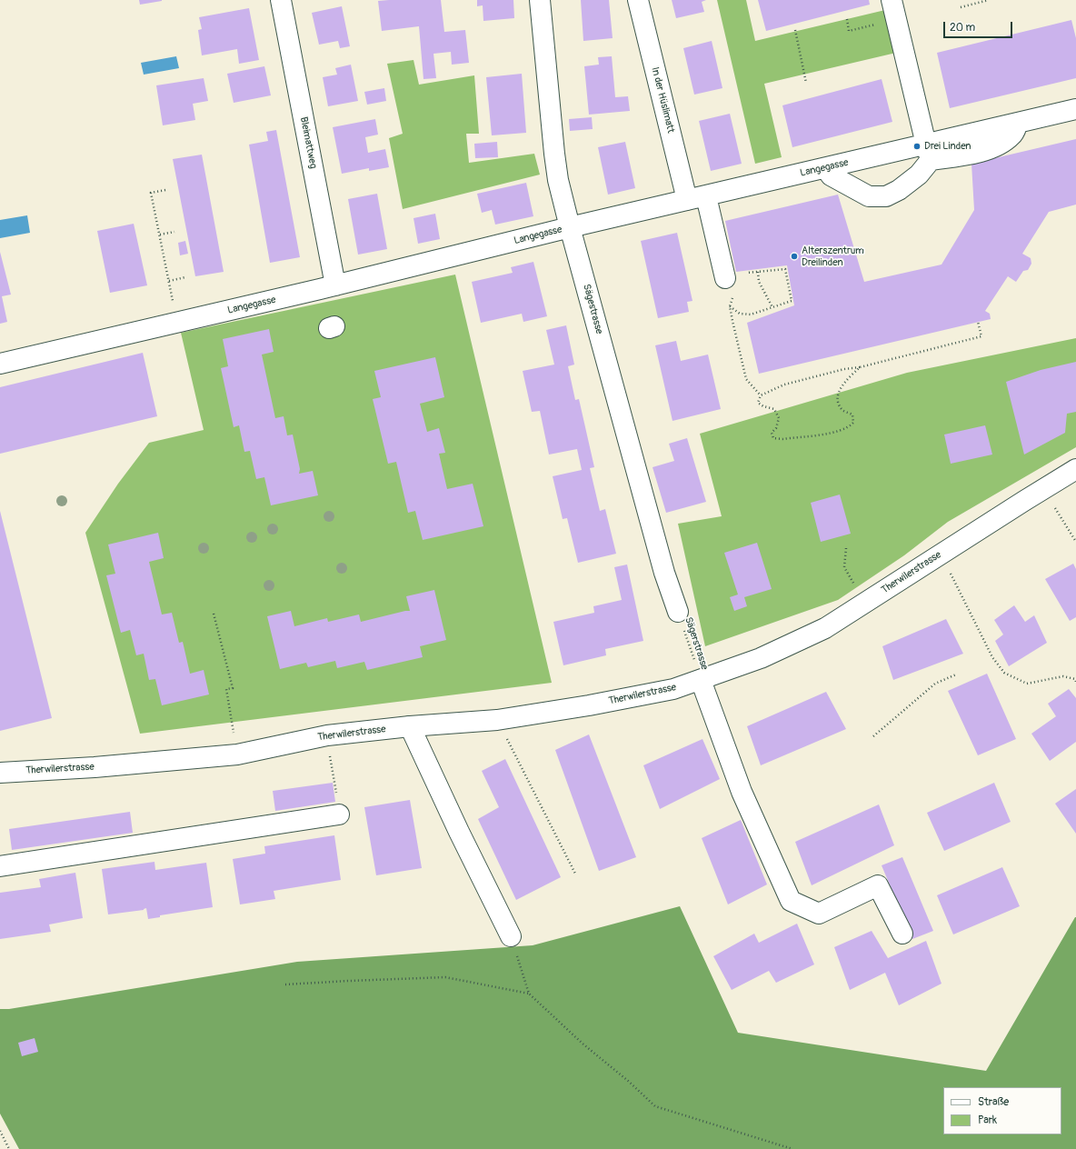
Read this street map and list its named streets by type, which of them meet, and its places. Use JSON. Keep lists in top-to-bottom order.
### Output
{
  "streets": {
    "street": [
      "In der Hüslimatt",
      "Bleimattweg",
      "Langegasse",
      "Sägestrasse",
      "Therwilerstrasse"
    ],
    "path": ["Sägerstrasse"]
  },
  "crossings": [
    ["In der Hüslimatt", "Langegasse"],
    ["Bleimattweg", "Langegasse"],
    ["Langegasse", "Sägestrasse"],
    ["Sägestrasse", "Sägerstrasse"],
    ["Therwilerstrasse", "Sägerstrasse"]
  ],
  "places": ["Drei Linden", "Alterszentrum Dreilinden"],
  "legend": ["Straße", "Park"],
  "scale_bar": "20 m"
}
